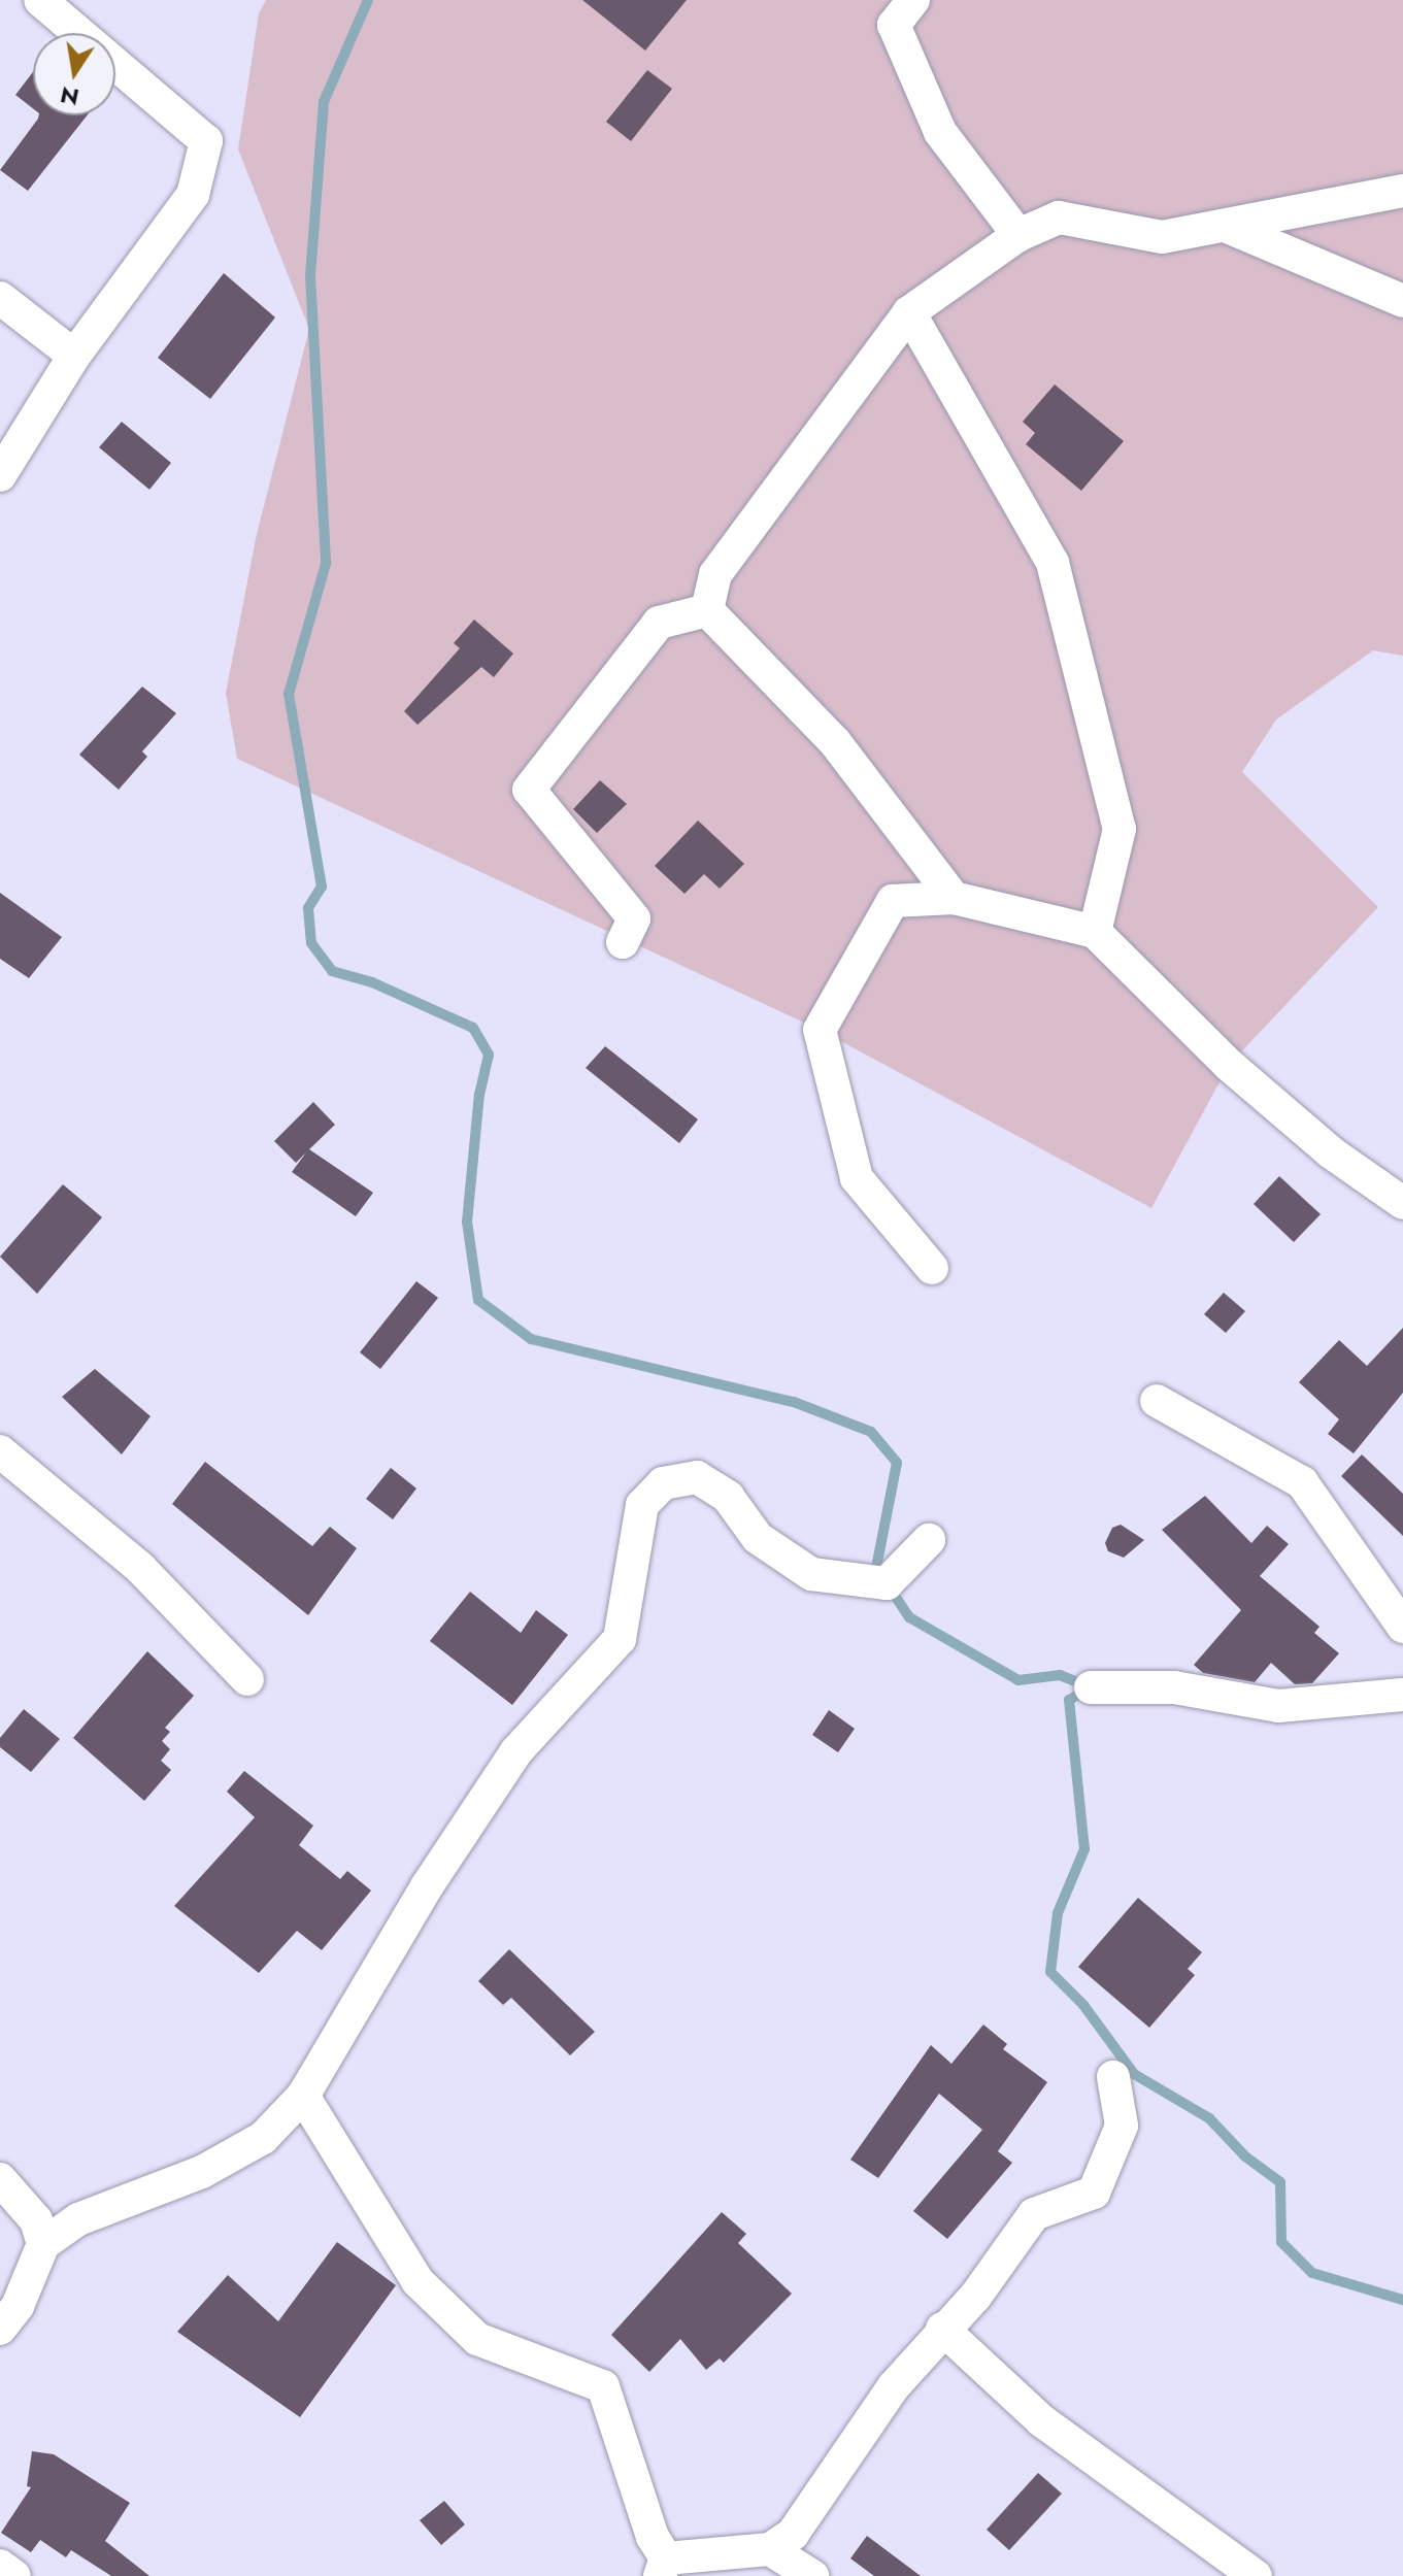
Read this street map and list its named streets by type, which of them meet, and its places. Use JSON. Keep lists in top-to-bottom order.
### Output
{
  "north": "bottom"
}
